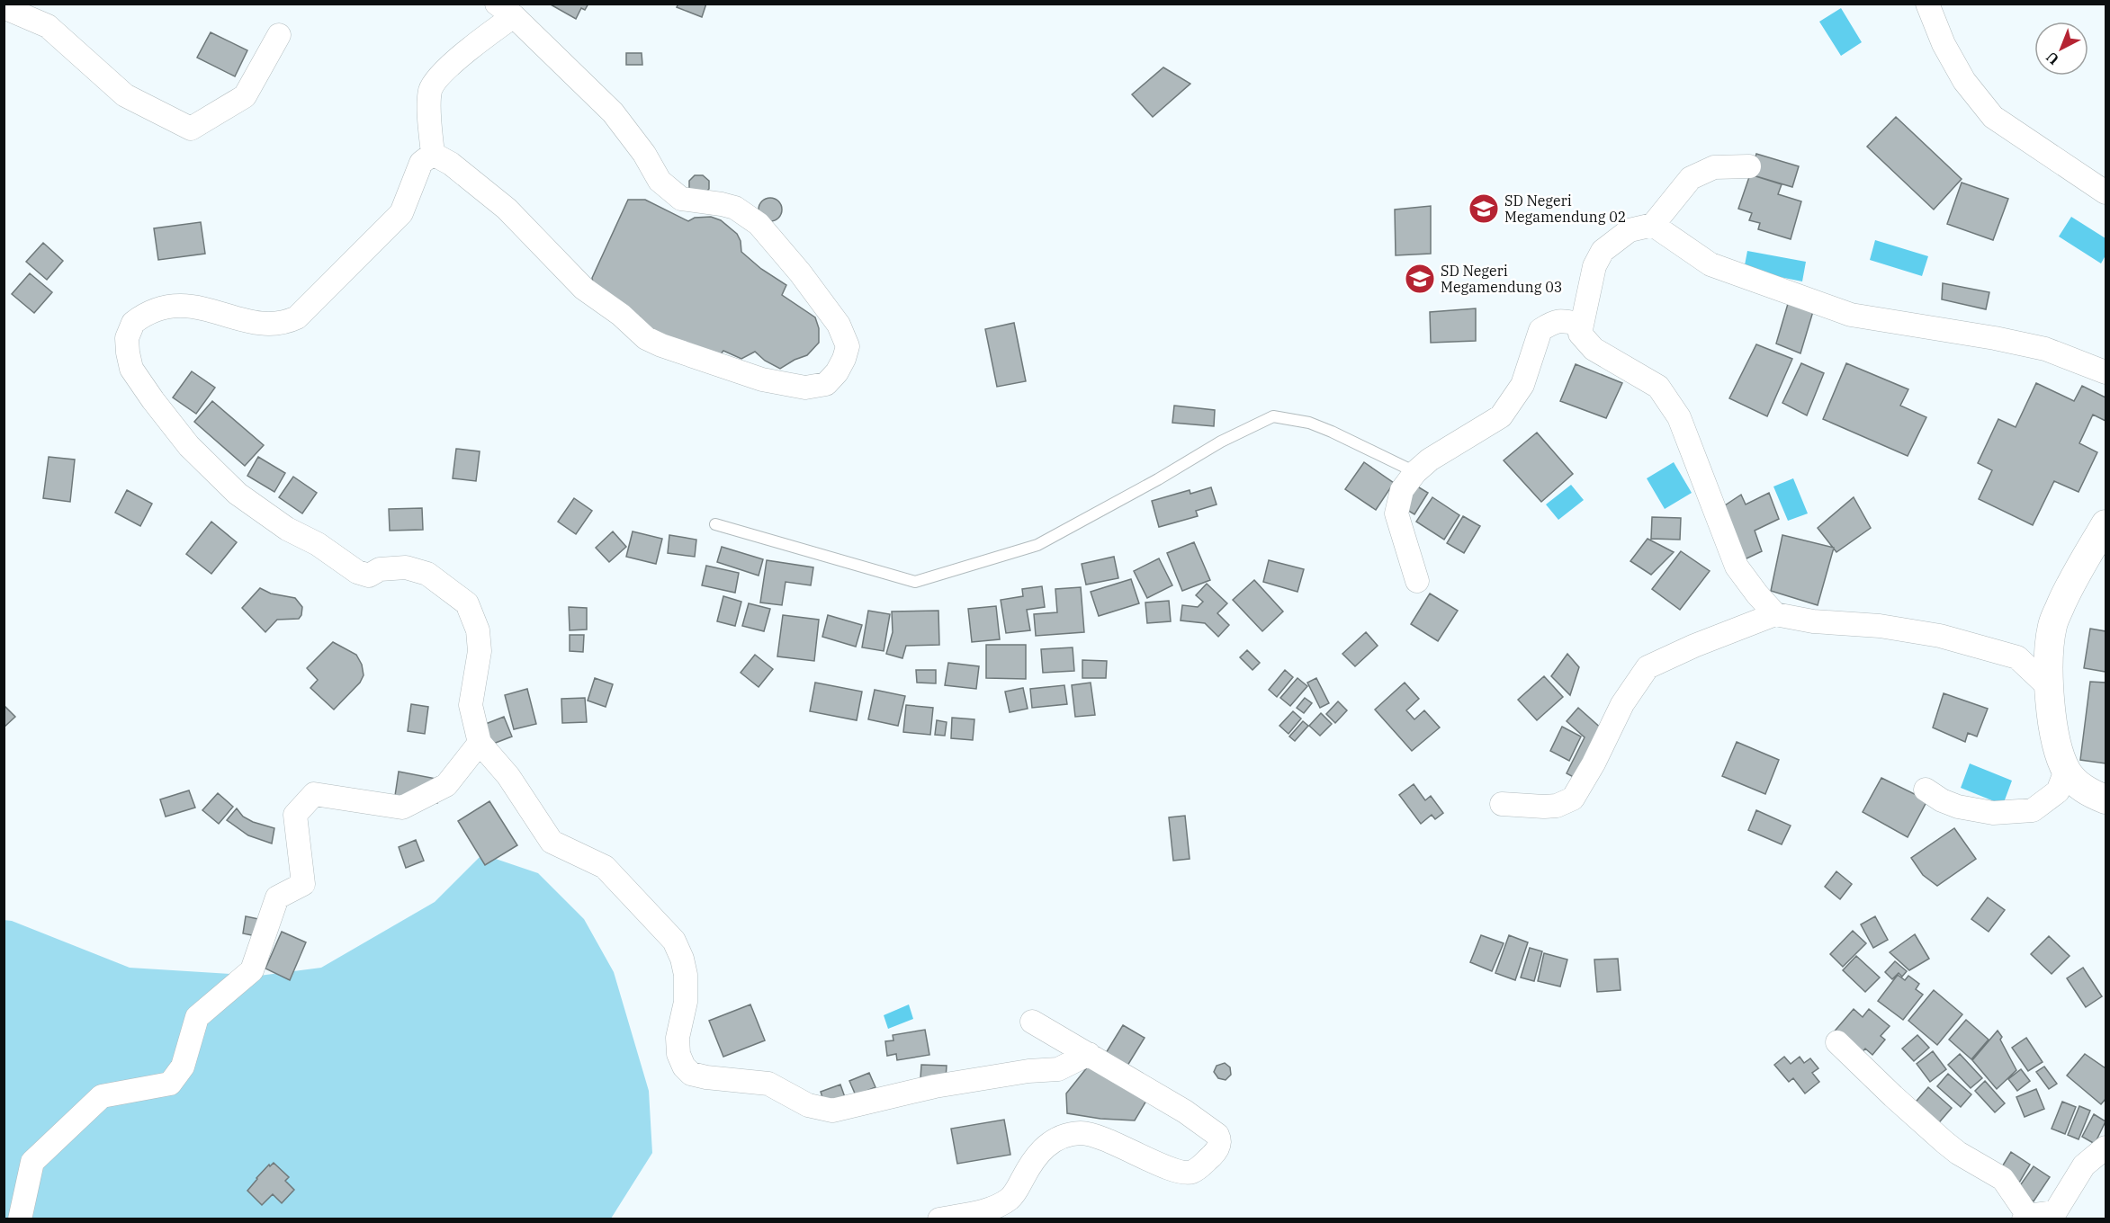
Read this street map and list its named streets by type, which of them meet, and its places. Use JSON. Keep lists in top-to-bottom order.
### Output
{
  "places": {
    "school or university": ["SD Negeri Megamendung 02", "SD Negeri Megamendung 03"]
  },
  "north": "bottom left"
}
